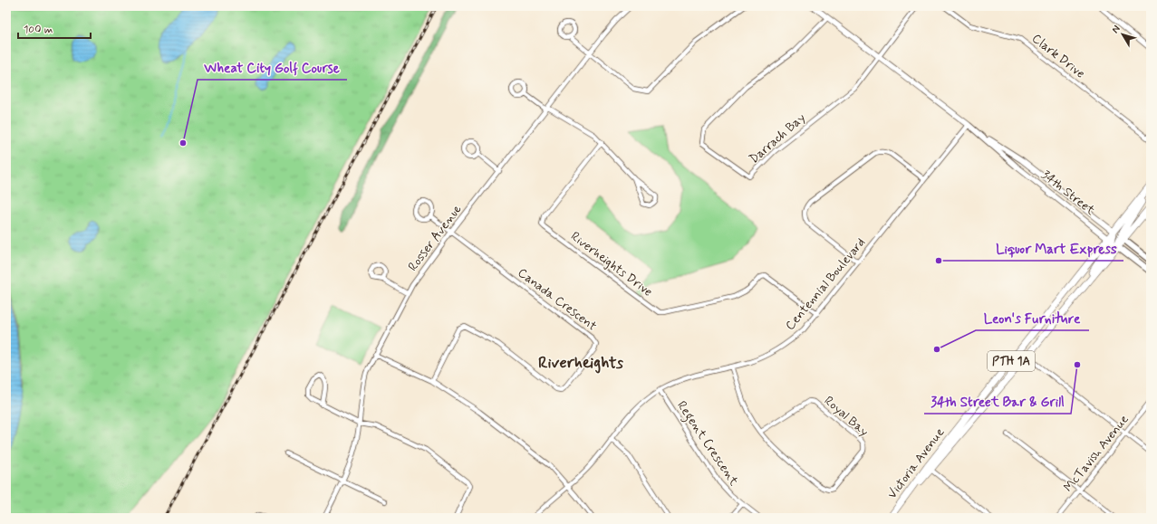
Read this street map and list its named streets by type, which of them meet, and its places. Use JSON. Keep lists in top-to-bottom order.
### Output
{
  "streets": {
    "main road": ["34th Street", "PTH 1A", "Victoria Avenue"],
    "street": [
      "Clark Drive",
      "Darrach Bay",
      "Rosser Avenue",
      "Riverheights Drive",
      "Centennial Boulevard",
      "Canada Crescent",
      "Royal Bay",
      "Regent Crescent",
      "McTavish Avenue"
    ]
  },
  "crossings": [
    ["Darrach Bay", "34th Street"],
    ["34th Street", "Centennial Boulevard"],
    ["34th Street", "Victoria Avenue"],
    ["Rosser Avenue", "Canada Crescent"],
    ["Riverheights Drive", "Centennial Boulevard"],
    ["Centennial Boulevard", "Royal Bay"],
    ["Centennial Boulevard", "Regent Crescent"]
  ],
  "districts": ["Riverheights"],
  "places": [
    "Wheat City Golf Course",
    "Liquor Mart Express",
    "Leon's Furniture",
    "34th Street Bar & Grill"
  ],
  "scale_bar": "100 m",
  "north": "top left"
}
